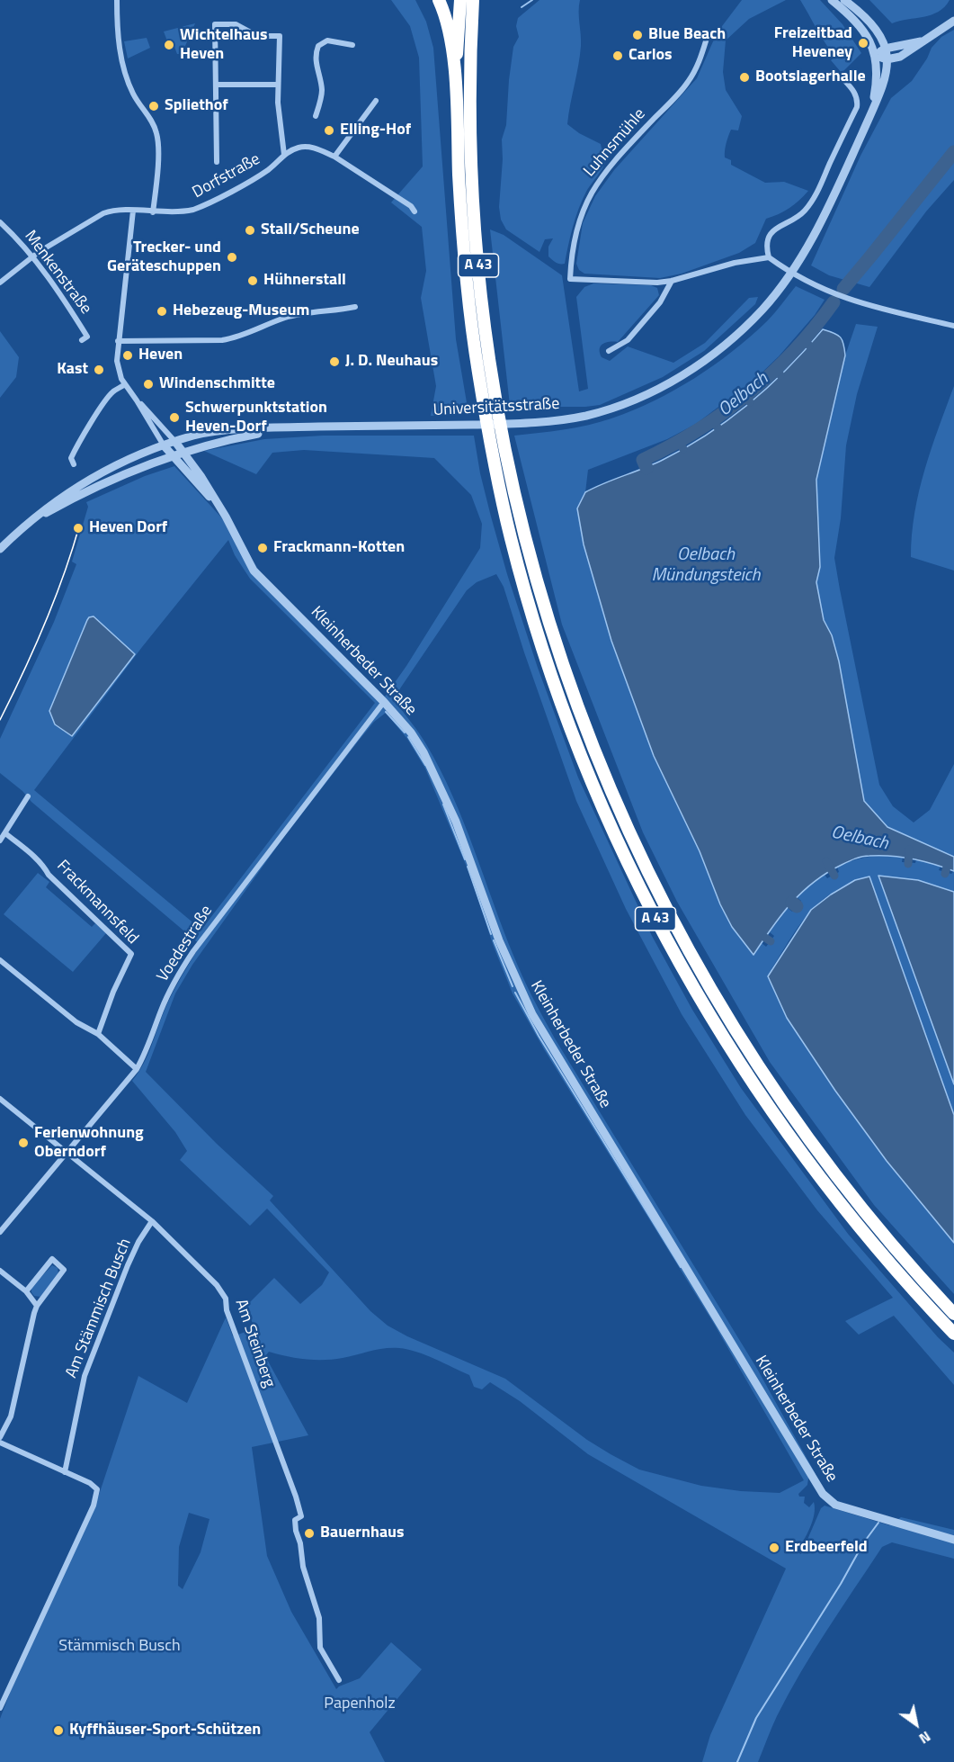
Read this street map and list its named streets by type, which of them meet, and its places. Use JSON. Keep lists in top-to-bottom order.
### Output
{
  "streets": {
    "highway": ["A 43"],
    "street": [
      "Luhnsmühle",
      "Dorfstraße",
      "Menkenstraße",
      "Universitätsstraße",
      "Kleinherbeder Straße",
      "Frackmannsfeld",
      "Voedestraße",
      "Am Stämmisch Busch",
      "Am Steinberg"
    ]
  },
  "crossings": [
    ["Dorfstraße", "Menkenstraße"],
    ["Universitätsstraße", "Kleinherbeder Straße"],
    ["Kleinherbeder Straße", "Voedestraße"],
    ["Voedestraße", "Am Steinberg"],
    ["Am Stämmisch Busch", "Am Steinberg"]
  ],
  "water": ["Oelbach", "Oelbach Mündungsteich"],
  "parks": ["Stämmisch Busch", "Papenholz"],
  "places": [
    "Blue Beach",
    "Freizeitbad Heveney",
    "Wichtelhaus Heven",
    "Carlos",
    "Bootslagerhalle",
    "Spliethof",
    "Elling-Hof",
    "Stall/Scheune",
    "Trecker- und Geräteschuppen",
    "Hühnerstall",
    "Hebezeug-Museum",
    "Heven",
    "J. D. Neuhaus",
    "Kast",
    "Windenschmitte",
    "Schwerpunktstation Heven-Dorf",
    "Heven Dorf",
    "Frackmann-Kotten",
    "Ferienwohnung Oberndorf",
    "Bauernhaus",
    "Erdbeerfeld",
    "Kyffhäuser-Sport-Schützen"
  ],
  "north": "bottom right"
}
